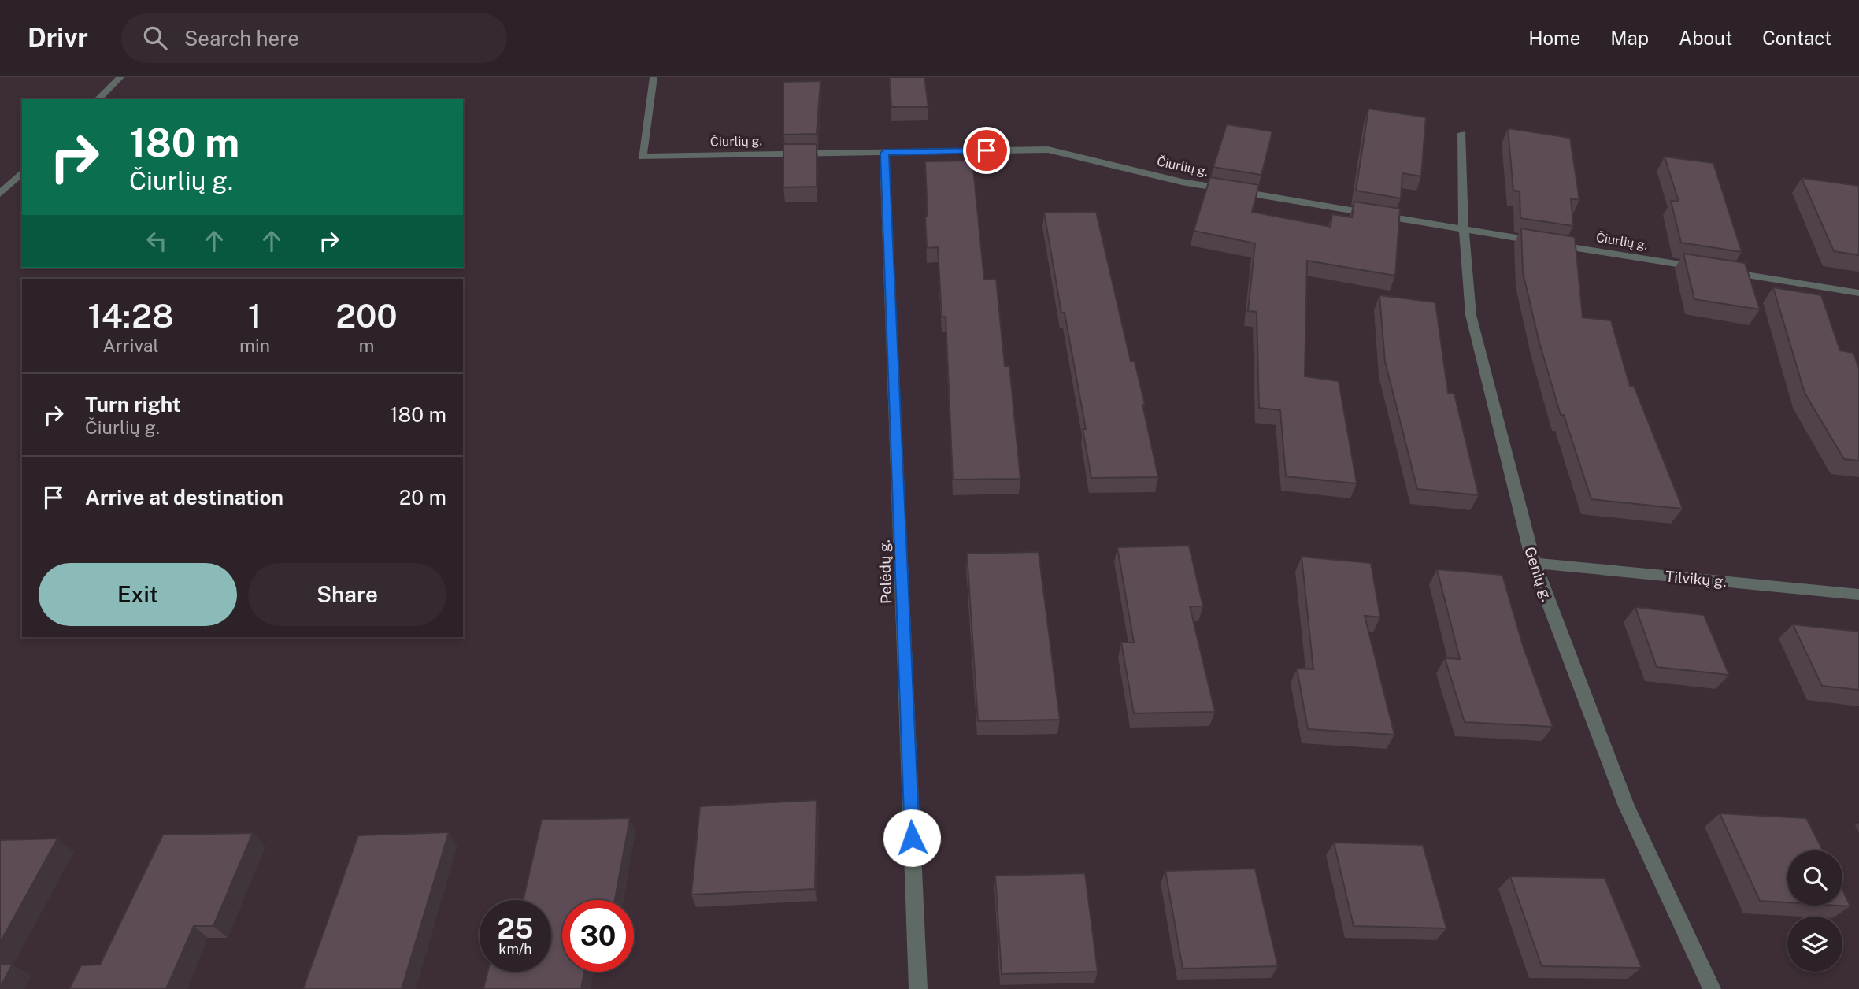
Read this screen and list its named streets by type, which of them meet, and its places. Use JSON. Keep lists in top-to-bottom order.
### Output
{
  "streets": {
    "street": [
      "Čiurlių g.",
      "Pelėdų g.",
      "Genių g.",
      "Tilvikų g."
    ]
  },
  "crossings": [
    ["Čiurlių g.", "Pelėdų g."],
    ["Čiurlių g.", "Genių g."],
    ["Genių g.", "Tilvikų g."]
  ],
  "page": {
    "header": "Drivr",
    "search": "Search here",
    "nav": [
      "Home",
      "Map",
      "About",
      "Contact"
    ],
    "turn": ["180 m", "Čiurlių g."],
    "eta": [
      "14:28",
      "Arrival",
      "1",
      "min",
      "200",
      "m"
    ],
    "list": [
      {
        "name": "Turn right",
        "note": "Čiurlių g.",
        "value": "180 m"
      },
      {
        "name": "Arrive at destination",
        "value": "20 m"
      }
    ],
    "buttons": ["Exit", "Share"],
    "speed": "25 km/h",
    "limit": "30"
  }
}
